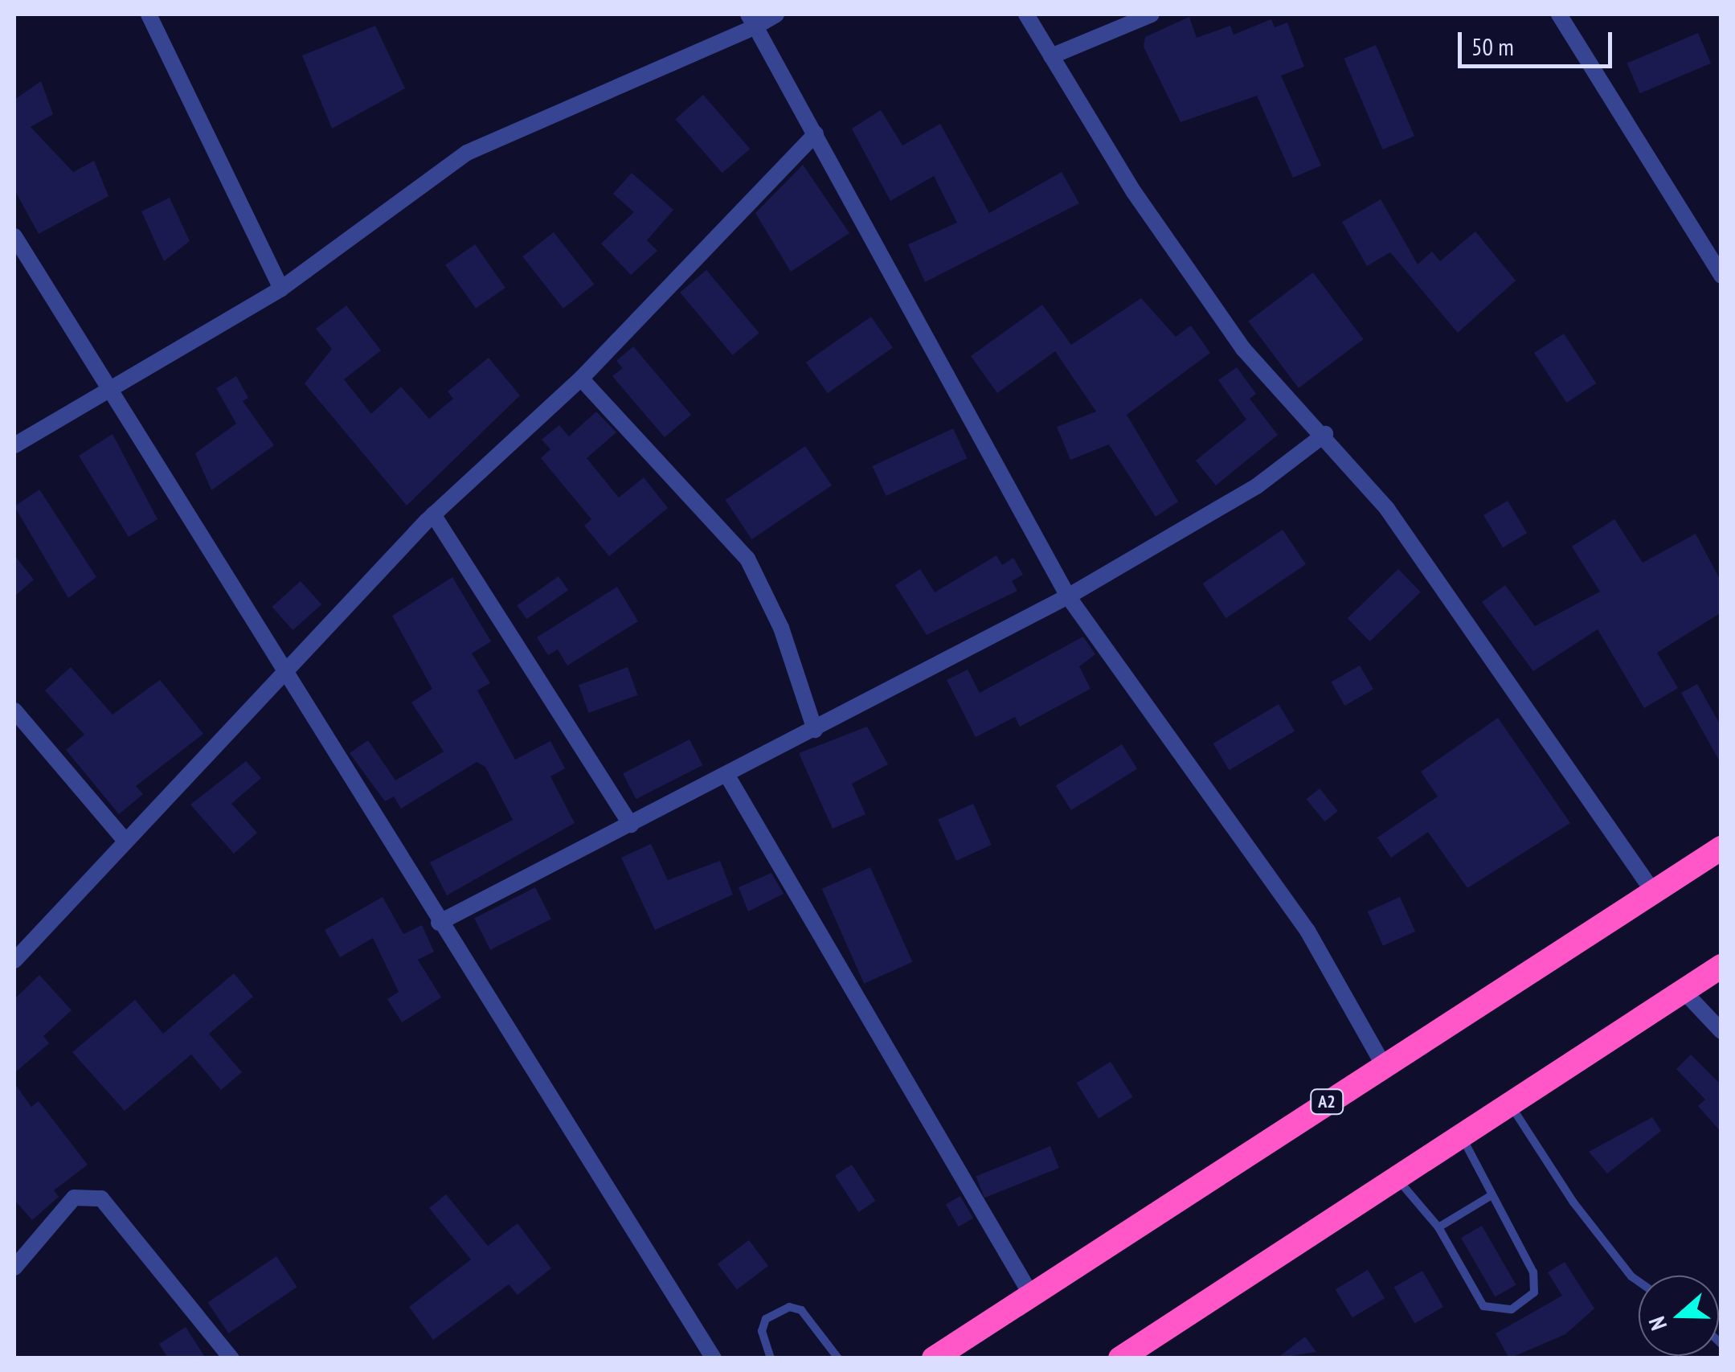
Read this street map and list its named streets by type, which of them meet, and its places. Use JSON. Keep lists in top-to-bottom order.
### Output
{
  "streets": {
    "highway": ["A2"]
  },
  "scale_bar": "50 m",
  "north": "left"
}
